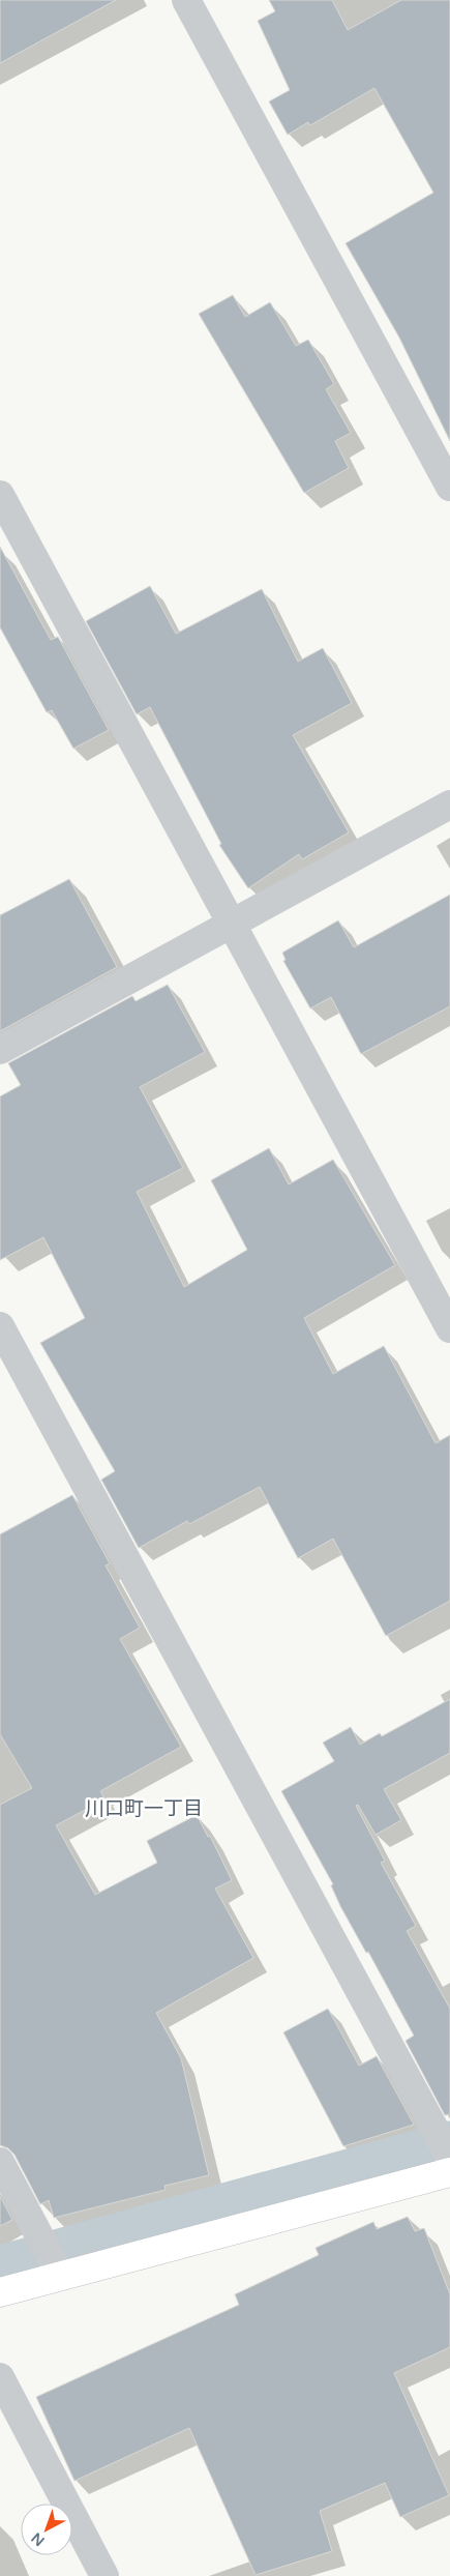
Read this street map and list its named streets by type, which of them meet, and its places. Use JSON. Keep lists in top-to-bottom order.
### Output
{
  "districts": ["川口町一丁目"],
  "north": "bottom left"
}
